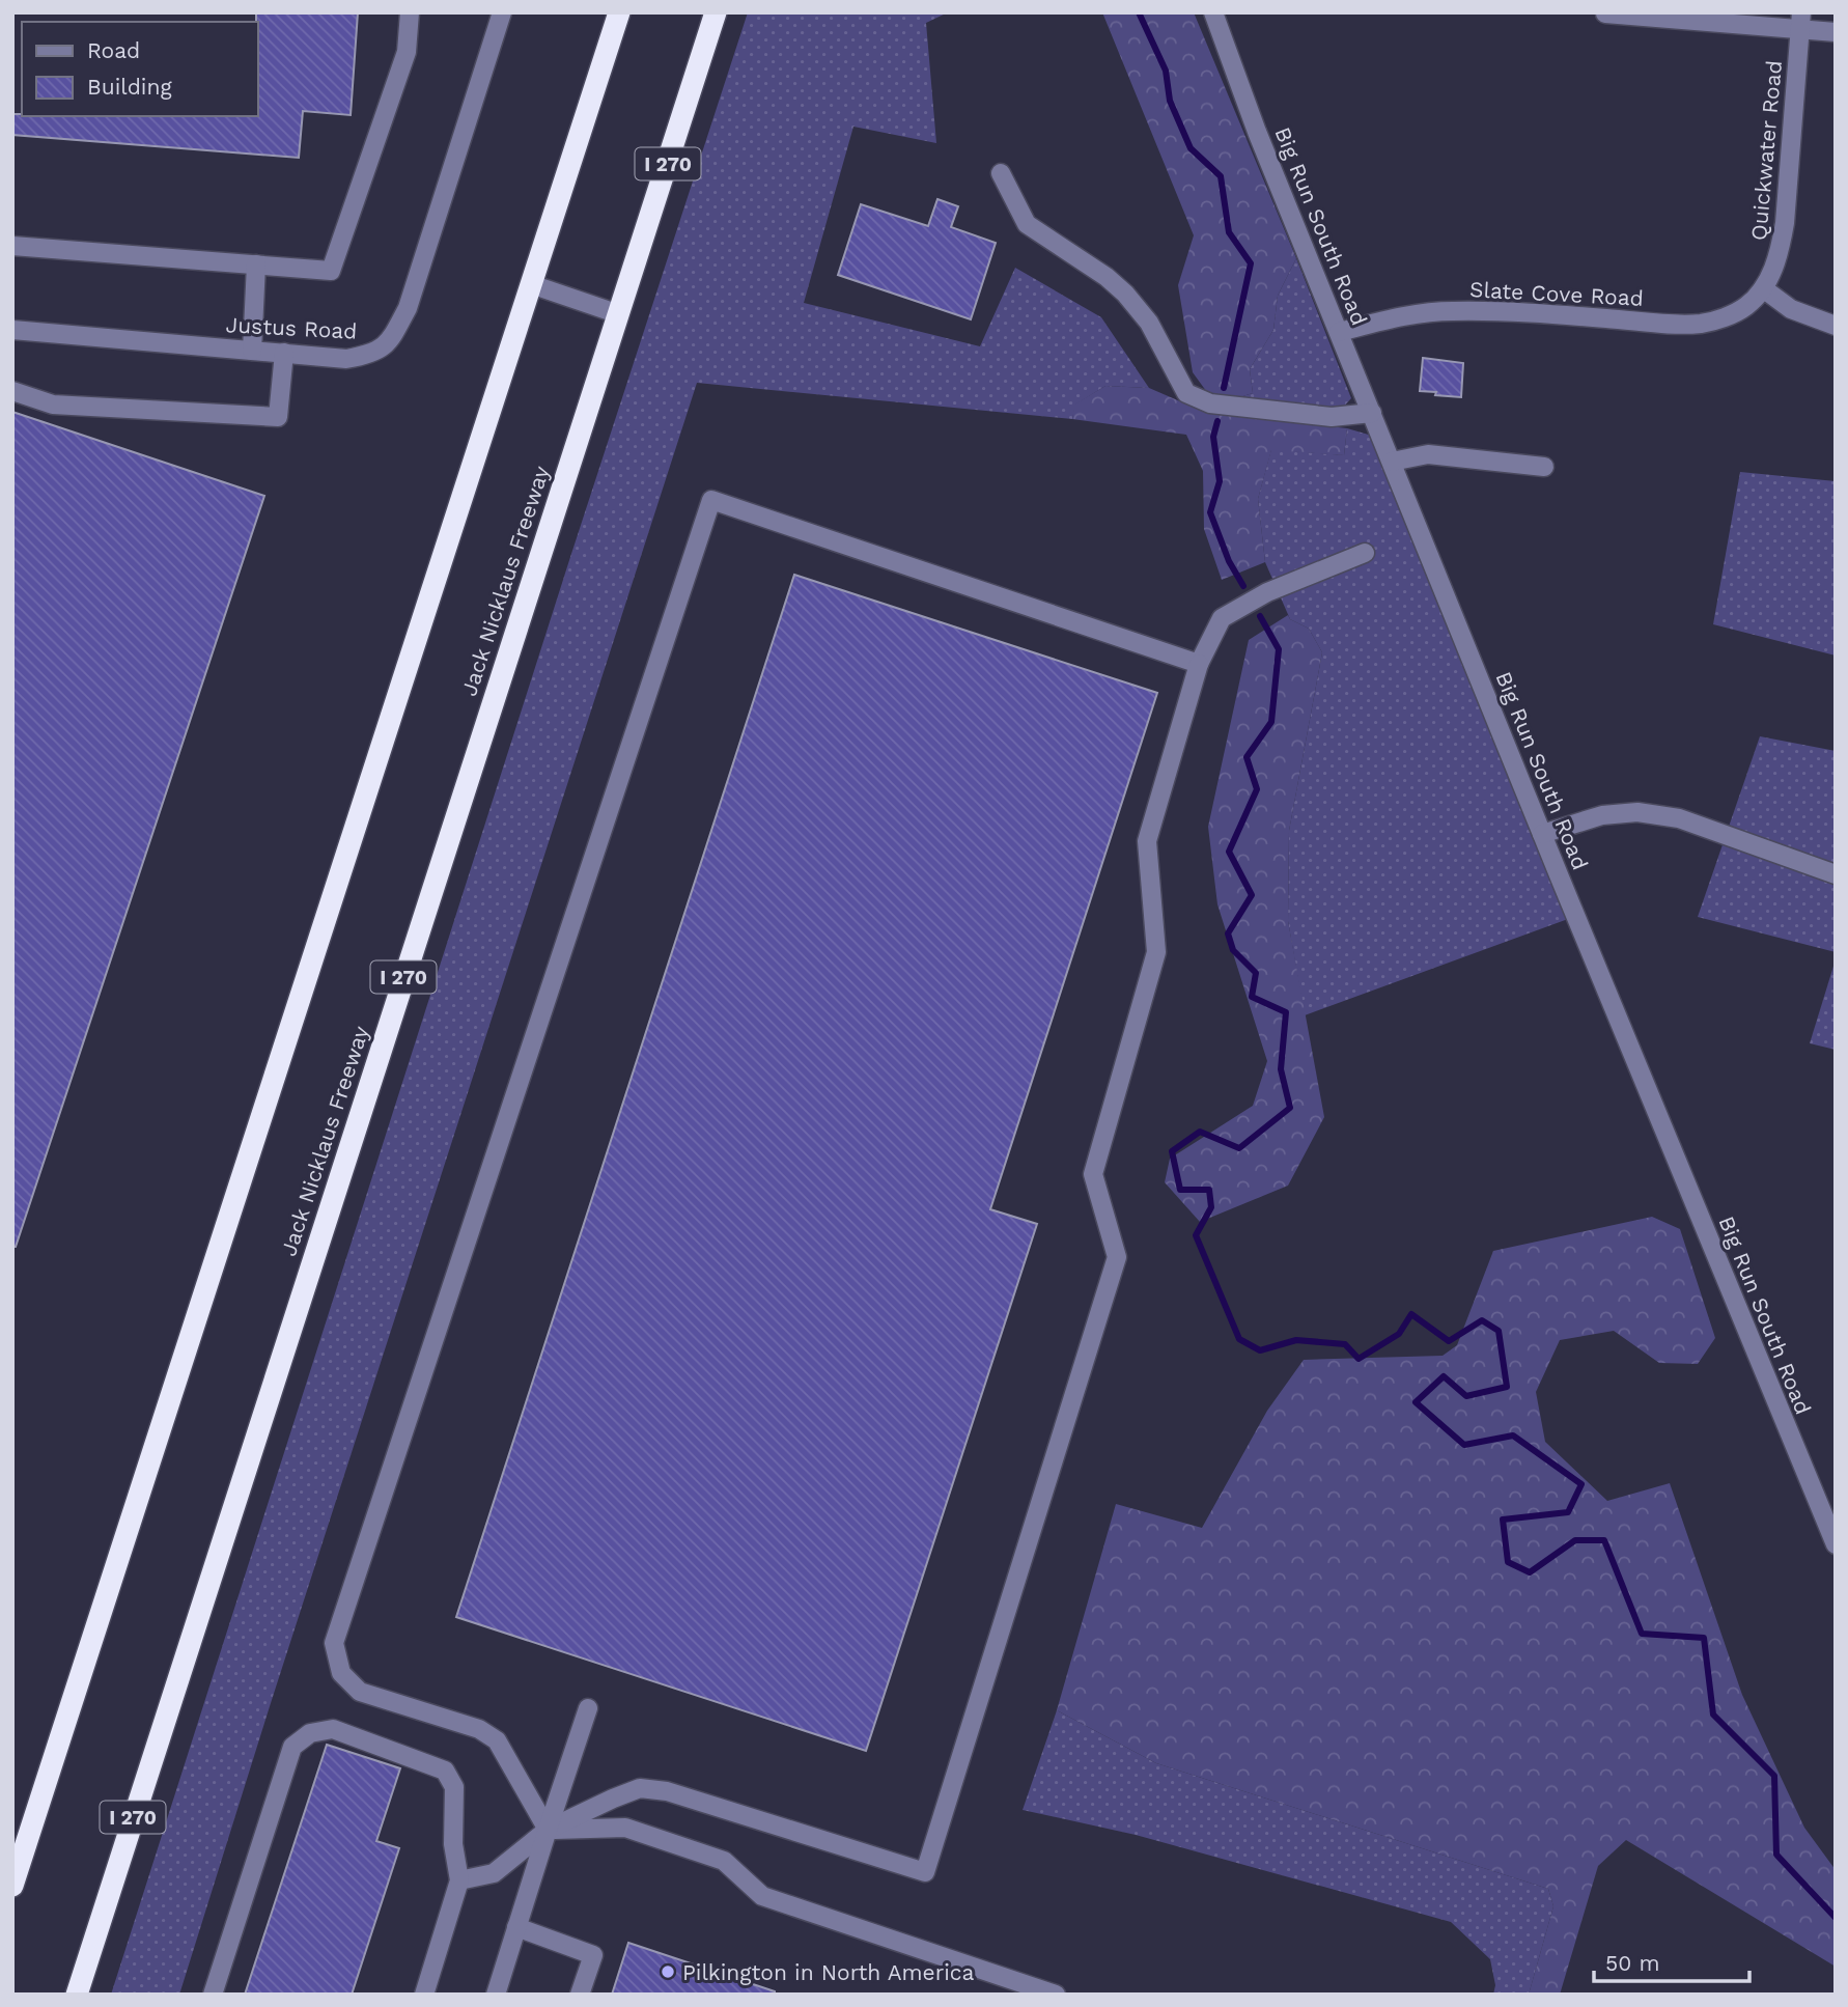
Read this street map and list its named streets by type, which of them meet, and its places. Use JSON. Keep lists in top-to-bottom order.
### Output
{
  "streets": {
    "highway": ["I 270", "Jack Nicklaus Freeway"],
    "street": [
      "Quickwater Road",
      "Big Run South Road",
      "Slate Cove Road",
      "Justus Road"
    ]
  },
  "crossings": [
    ["Quickwater Road", "Slate Cove Road"],
    ["Big Run South Road", "Slate Cove Road"]
  ],
  "places": ["Pilkington in North America"],
  "legend": ["Road", "Building"],
  "scale_bar": "50 m"
}
